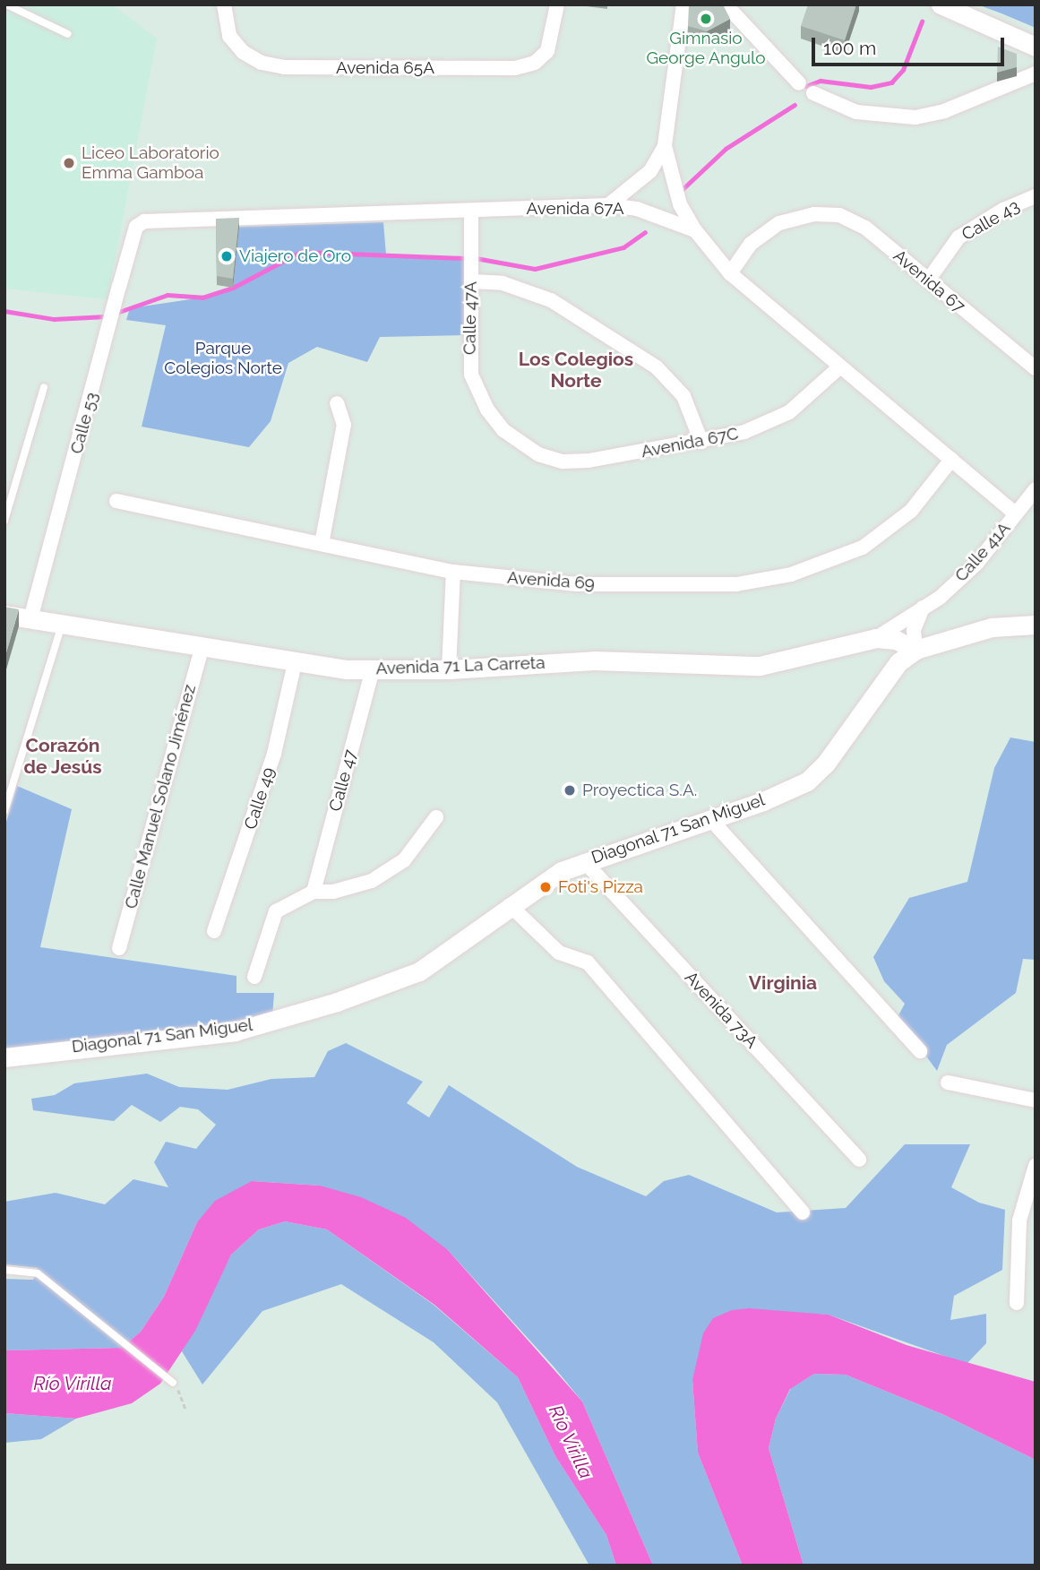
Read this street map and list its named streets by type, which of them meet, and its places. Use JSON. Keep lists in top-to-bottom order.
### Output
{
  "streets": {
    "main road": ["Avenida 71 La Carreta", "Diagonal 71 San Miguel"],
    "street": [
      "Avenida 65A",
      "Avenida 67A",
      "Calle 43",
      "Avenida 67",
      "Calle 47A",
      "Calle 53",
      "Avenida 67C",
      "Calle 41A",
      "Avenida 69",
      "Calle 47",
      "Calle Manuel Solano Jiménez",
      "Calle 49",
      "Avenida 73A"
    ]
  },
  "crossings": [
    ["Avenida 67A", "Calle 47A"],
    ["Avenida 67A", "Calle 53"],
    ["Calle 43", "Avenida 67"],
    ["Calle 47A", "Avenida 67C"],
    ["Calle 53", "Avenida 71 La Carreta"],
    ["Calle 41A", "Avenida 71 La Carreta"],
    ["Avenida 71 La Carreta", "Calle 47"],
    ["Avenida 71 La Carreta", "Calle Manuel Solano Jiménez"],
    ["Avenida 71 La Carreta", "Calle 49"],
    ["Avenida 71 La Carreta", "Diagonal 71 San Miguel"],
    ["Diagonal 71 San Miguel", "Avenida 73A"]
  ],
  "districts": ["Los Colegios Norte", "Corazón de Jesús", "Virginia"],
  "water": ["Río Virilla"],
  "parks": ["Parque Colegios Norte"],
  "places": [
    "Gimnasio George Angulo",
    "Liceo Laboratorio Emma Gamboa",
    "Viajero de Oro",
    "Proyectica S.A.",
    "Foti's Pizza"
  ],
  "scale_bar": "100 m"
}
